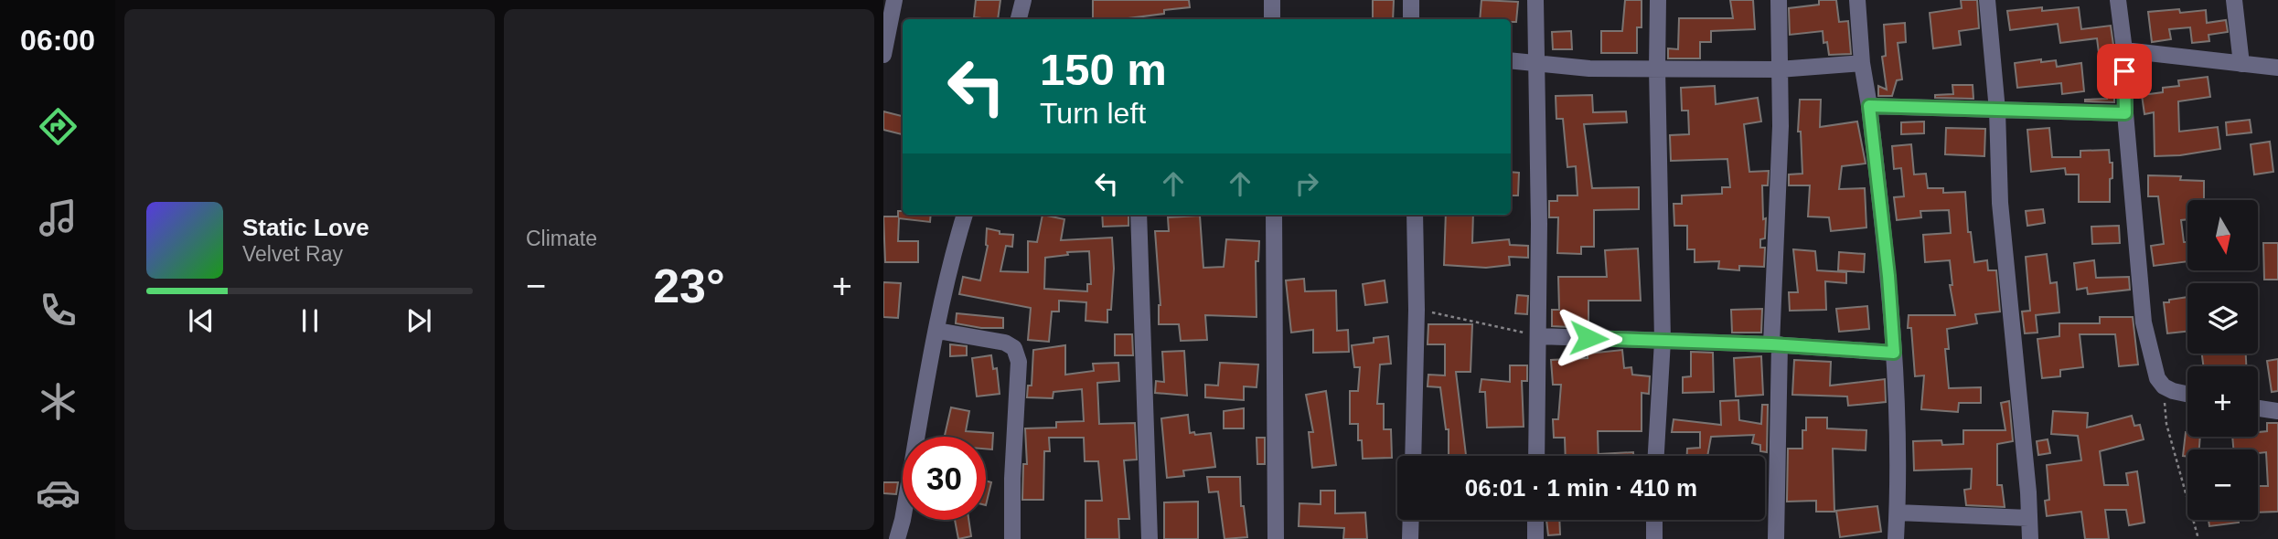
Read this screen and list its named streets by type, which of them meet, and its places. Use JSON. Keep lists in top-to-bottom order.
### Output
{
  "north": "bottom",
  "page": {
    "tabs": "06:00",
    "tile": "Climate",
    "turn": ["150 m", "Turn left"],
    "map_buttons": ["+", "−"],
    "song": ["Static Love", "Velvet Ray"],
    "heat": ["−", "23°", "+"],
    "limit": "30",
    "trip": "06:01 · 1 min · 410 m"
  }
}
